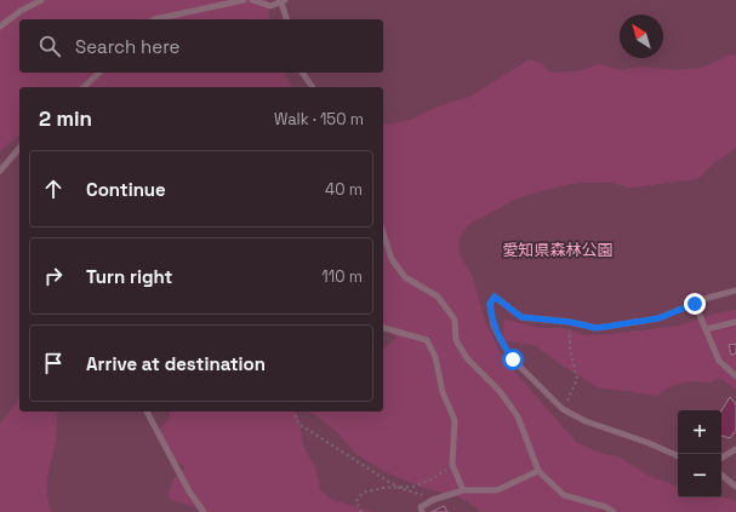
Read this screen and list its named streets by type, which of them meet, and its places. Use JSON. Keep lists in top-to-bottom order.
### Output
{
  "parks": ["愛知県森林公園"],
  "north": "top left",
  "page": {
    "search": "Search here",
    "heading": ["2 min", "Walk · 150 m"],
    "list": [
      ["Continue", "40 m"],
      ["Turn right", "110 m"],
      "Arrive at destination"
    ],
    "map_buttons": ["+", "−"]
  }
}
